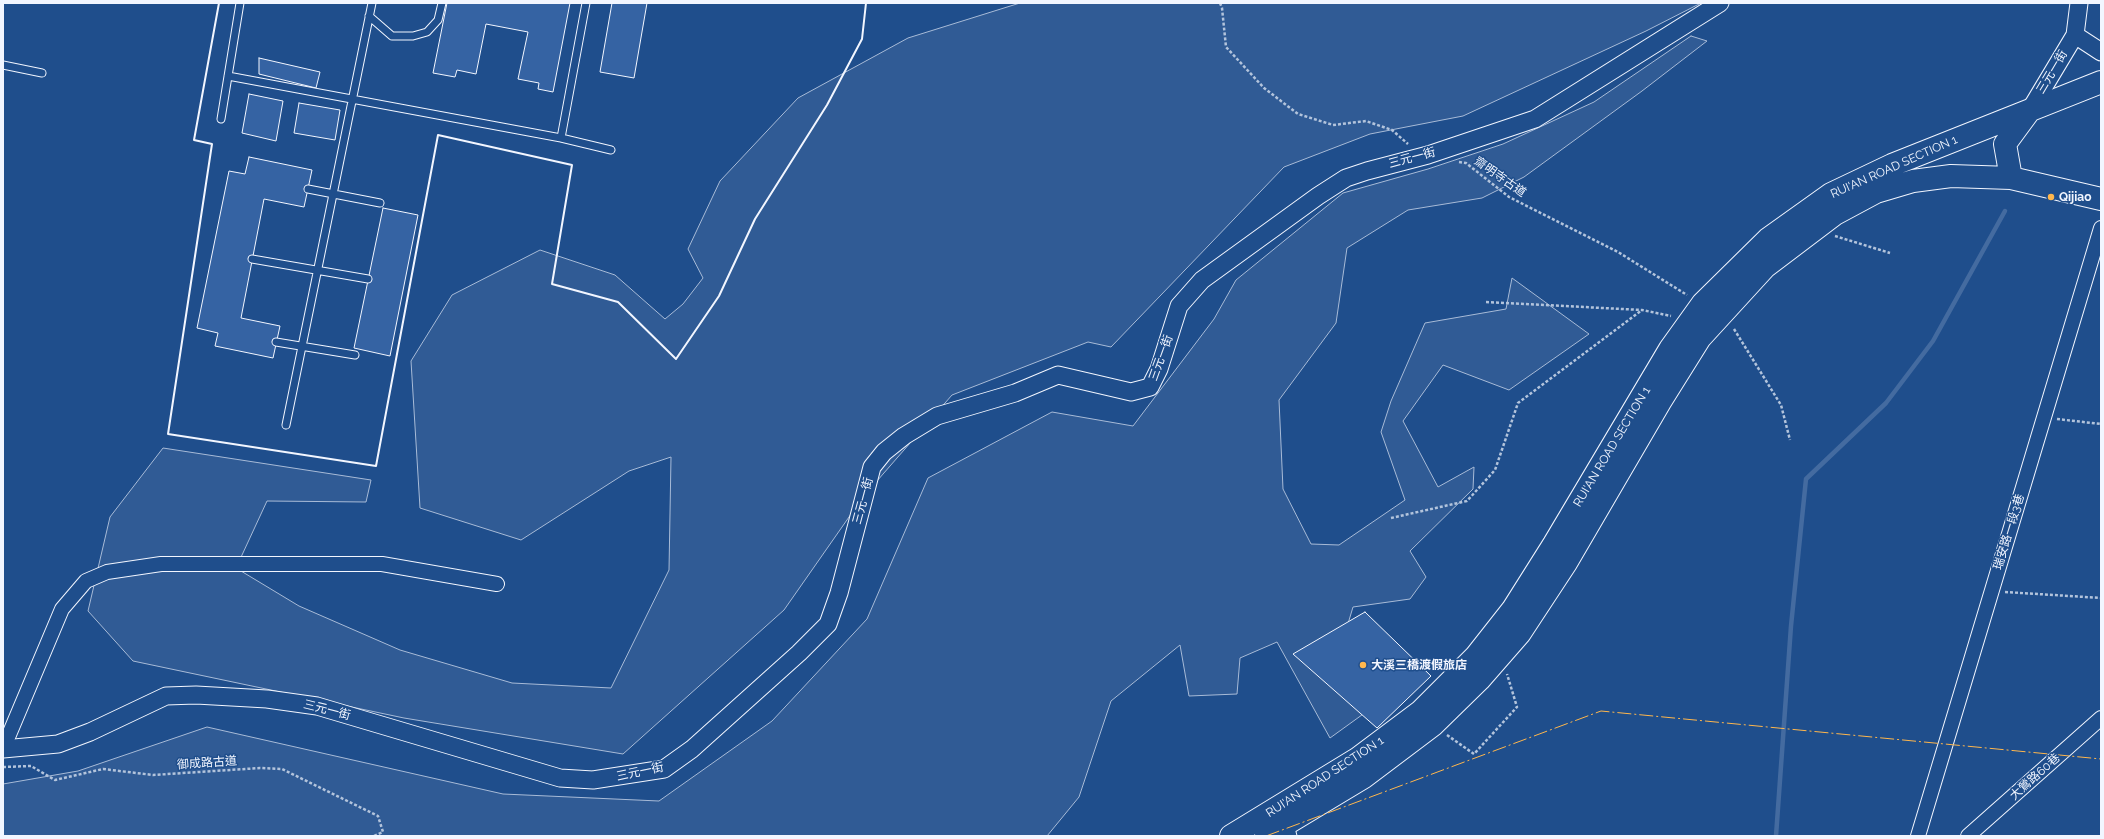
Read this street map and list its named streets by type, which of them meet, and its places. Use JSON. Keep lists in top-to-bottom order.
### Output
{
  "streets": {
    "main road": ["RUI'AN ROAD SECTION 1"],
    "street": ["三元一街", "瑞安路一段3巷", "大鶯路60巷"],
    "path": ["齋明寺古道", "御成路古道"]
  },
  "crossings": [
    ["三元一街", "RUI'AN ROAD SECTION 1"],
    ["RUI'AN ROAD SECTION 1", "齋明寺古道"]
  ],
  "places": ["Qijiao", "大溪三橋渡假旅店"]
}
